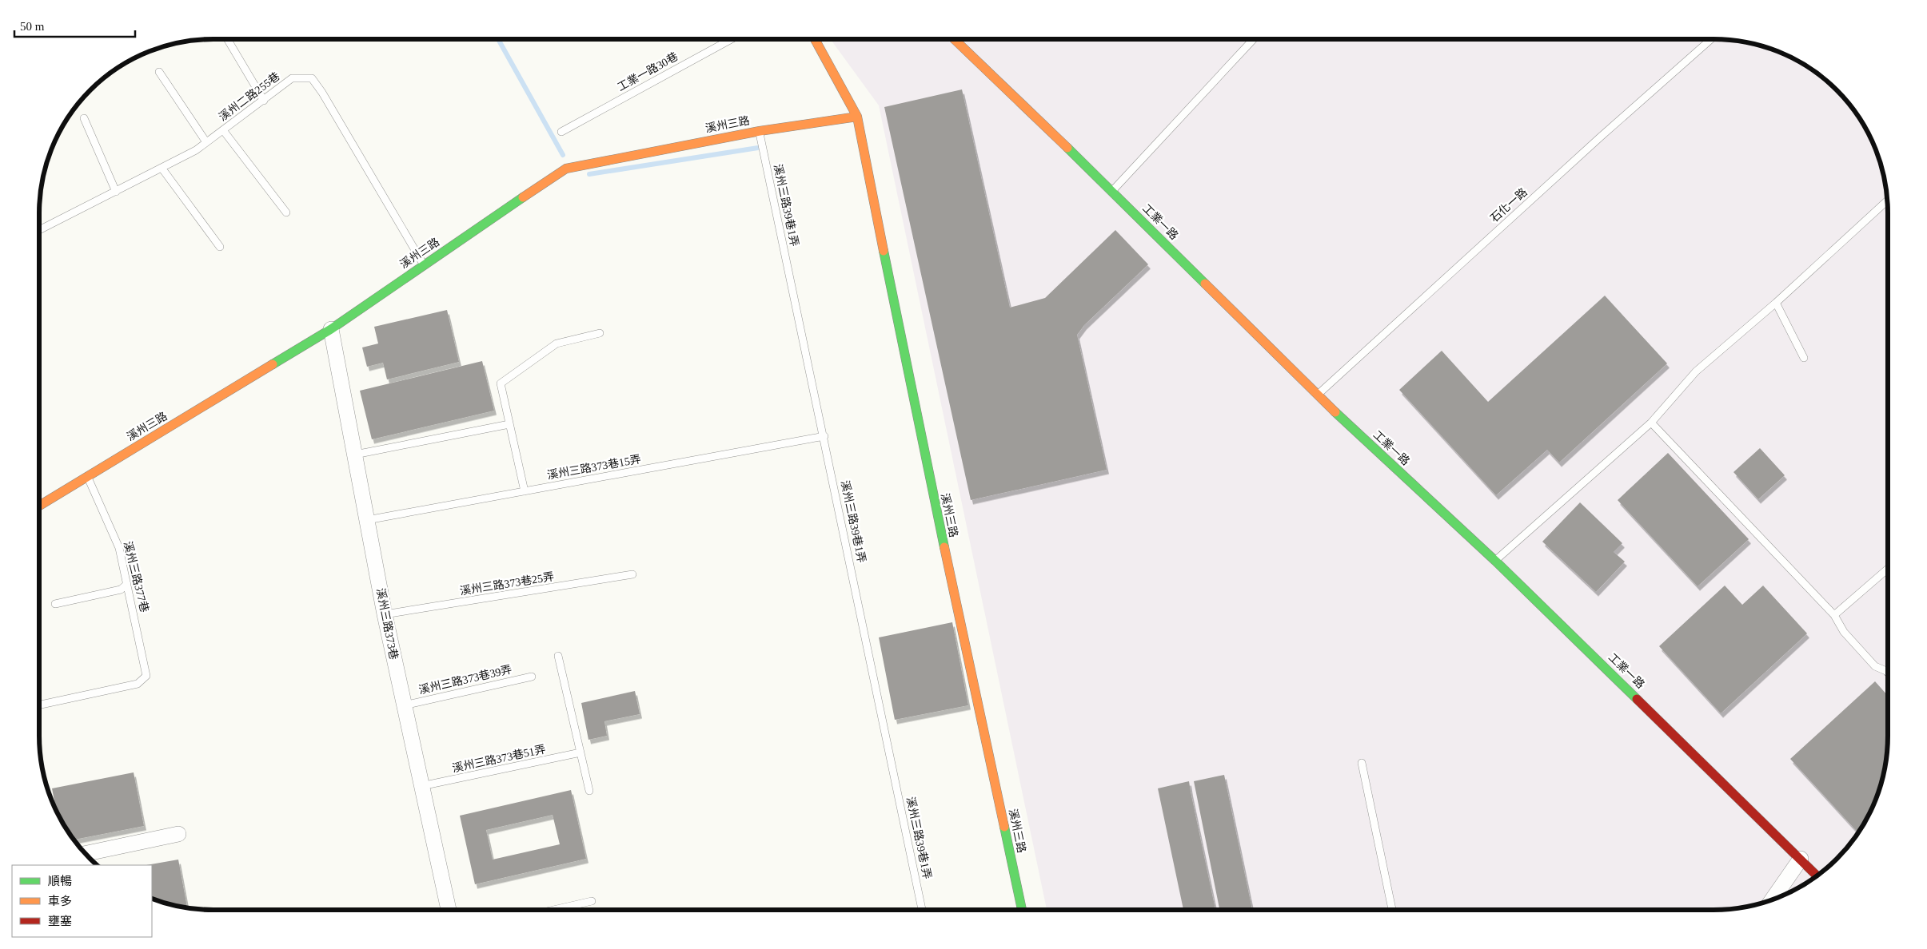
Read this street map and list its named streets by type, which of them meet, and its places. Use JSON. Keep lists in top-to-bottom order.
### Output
{
  "streets": {
    "street": ["溪州三路", "工業一路", "溪州三路373巷"],
    "lane": [
      "工業一路30巷",
      "溪州二路255巷",
      "溪州三路39巷1弄",
      "石化一路",
      "溪州三路373巷15弄",
      "溪州三路377巷",
      "溪州三路373巷25弄",
      "溪州三路373巷39弄",
      "溪州三路373巷51弄"
    ]
  },
  "crossings": [
    ["溪州二路255巷", "溪州三路"],
    ["溪州三路", "溪州三路39巷1弄"],
    ["溪州三路", "溪州三路377巷"],
    ["溪州三路", "溪州三路373巷"],
    ["溪州三路39巷1弄", "溪州三路373巷15弄"],
    ["石化一路", "工業一路"],
    ["溪州三路373巷15弄", "溪州三路373巷"],
    ["溪州三路373巷25弄", "溪州三路373巷"],
    ["溪州三路373巷", "溪州三路373巷39弄"],
    ["溪州三路373巷", "溪州三路373巷51弄"]
  ],
  "legend": ["順暢", "車多", "壅塞"],
  "scale_bar": "50 m"
}
